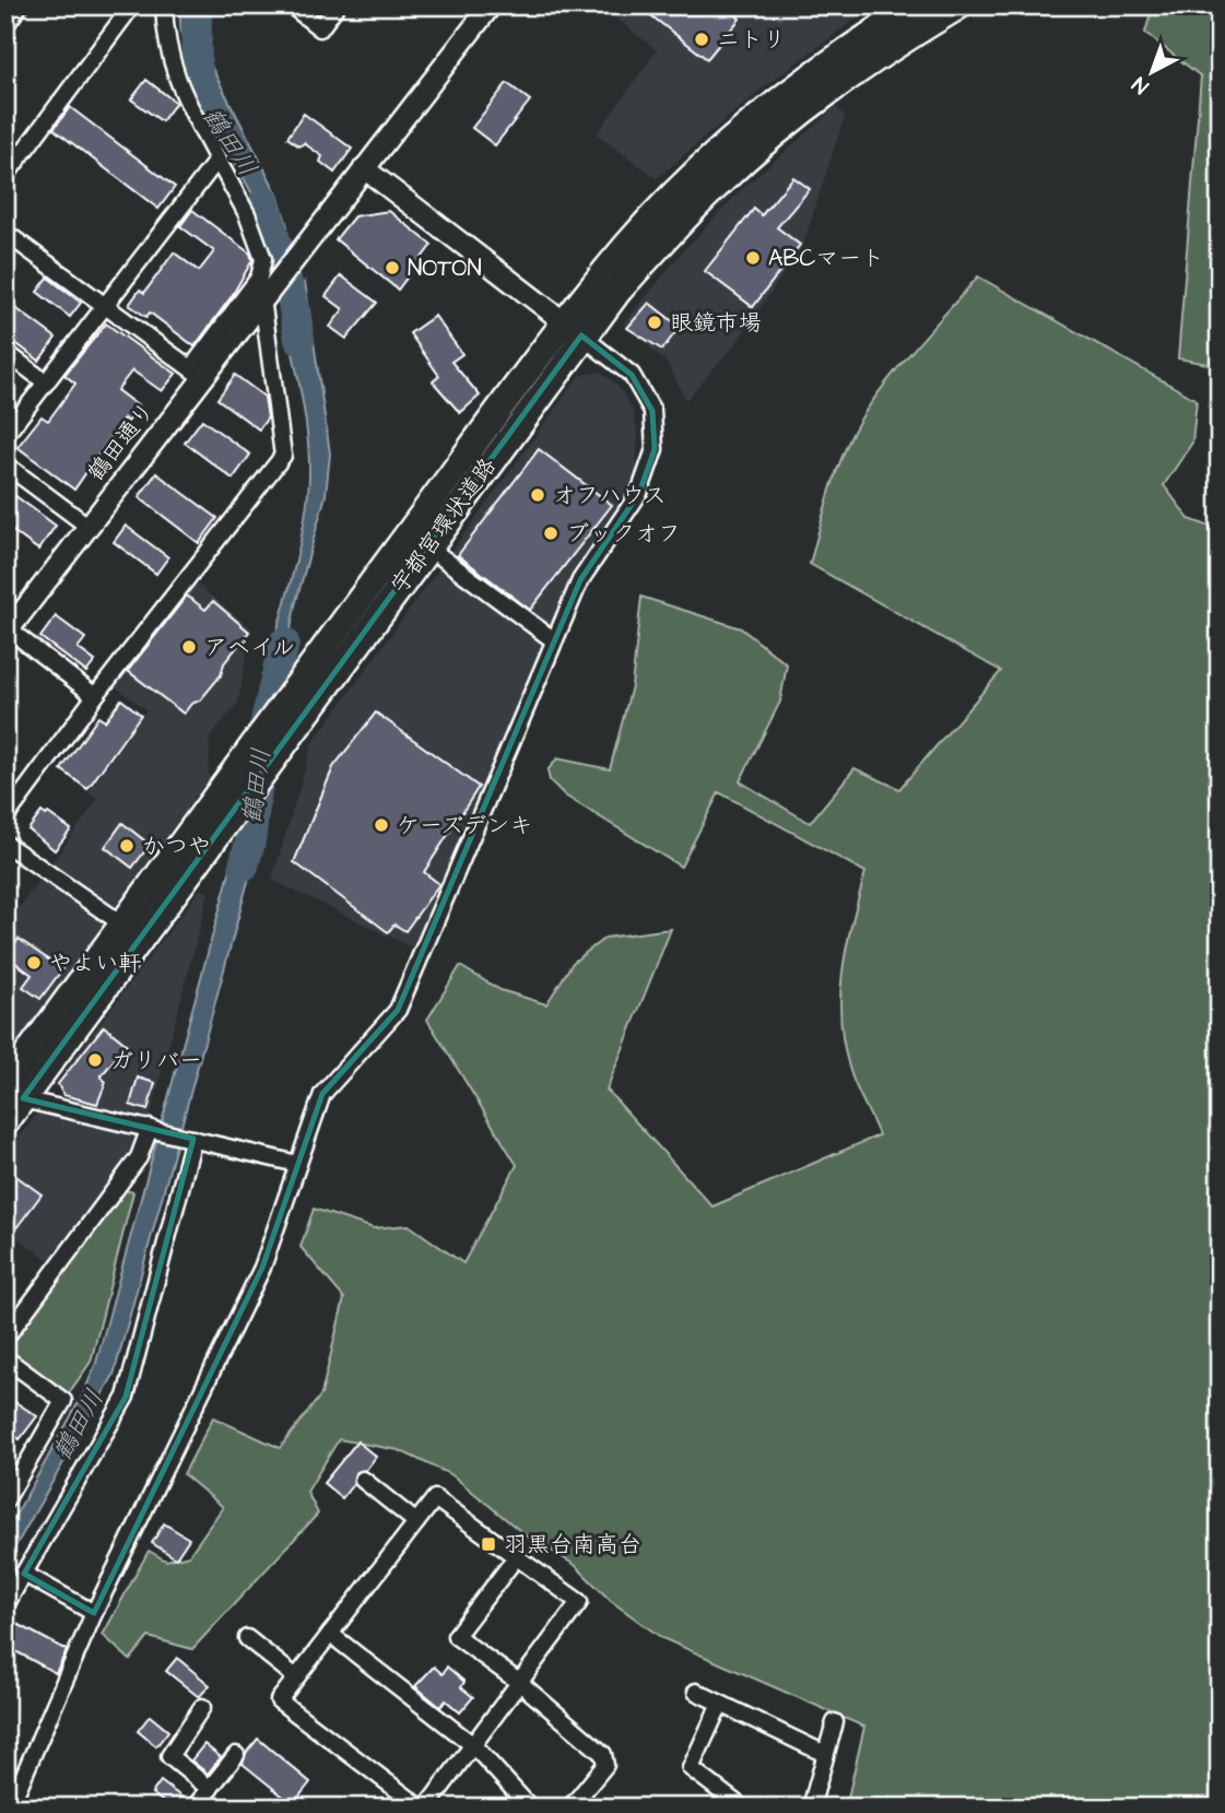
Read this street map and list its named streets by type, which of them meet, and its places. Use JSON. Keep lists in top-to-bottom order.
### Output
{
  "streets": {
    "main road": ["宇都宮環状道路"],
    "street": ["鶴田通り"]
  },
  "water": ["鶴田川"],
  "places": {
    "other": [
      "ニトリ",
      "ABCマート",
      "NOTON",
      "眼鏡市場",
      "オフハウス",
      "ブックオフ",
      "アベイル",
      "ケーズデンキ",
      "かつや",
      "やよい軒",
      "ガリバー"
    ],
    "transit": ["羽黒台南高台"]
  },
  "north": "bottom left"
}
